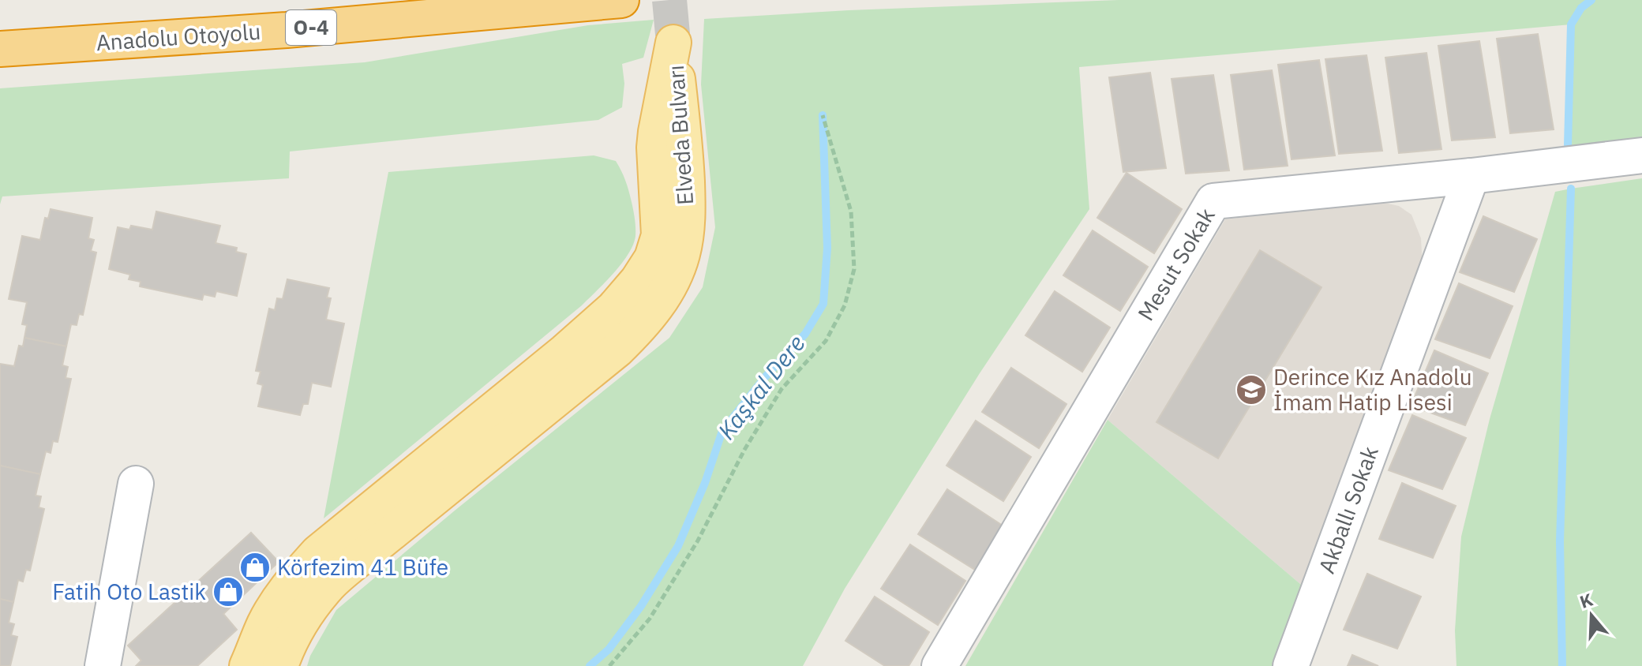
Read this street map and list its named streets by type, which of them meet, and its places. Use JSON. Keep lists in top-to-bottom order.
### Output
{
  "streets": {
    "highway": ["O-4", "Anadolu Otoyolu"],
    "main road": ["Elveda Bulvarı"],
    "street": ["Mesut Sokak", "Akballı Sokak"]
  },
  "crossings": [
    ["Mesut Sokak", "Akballı Sokak"]
  ],
  "water": ["Kaşkal Dere"],
  "places": {
    "school or university": ["Derince Kız Anadolu İmam Hatip Lisesi"],
    "shop": ["Körfezim 41 Büfe", "Fatih Oto Lastik"]
  },
  "north": "top"
}
